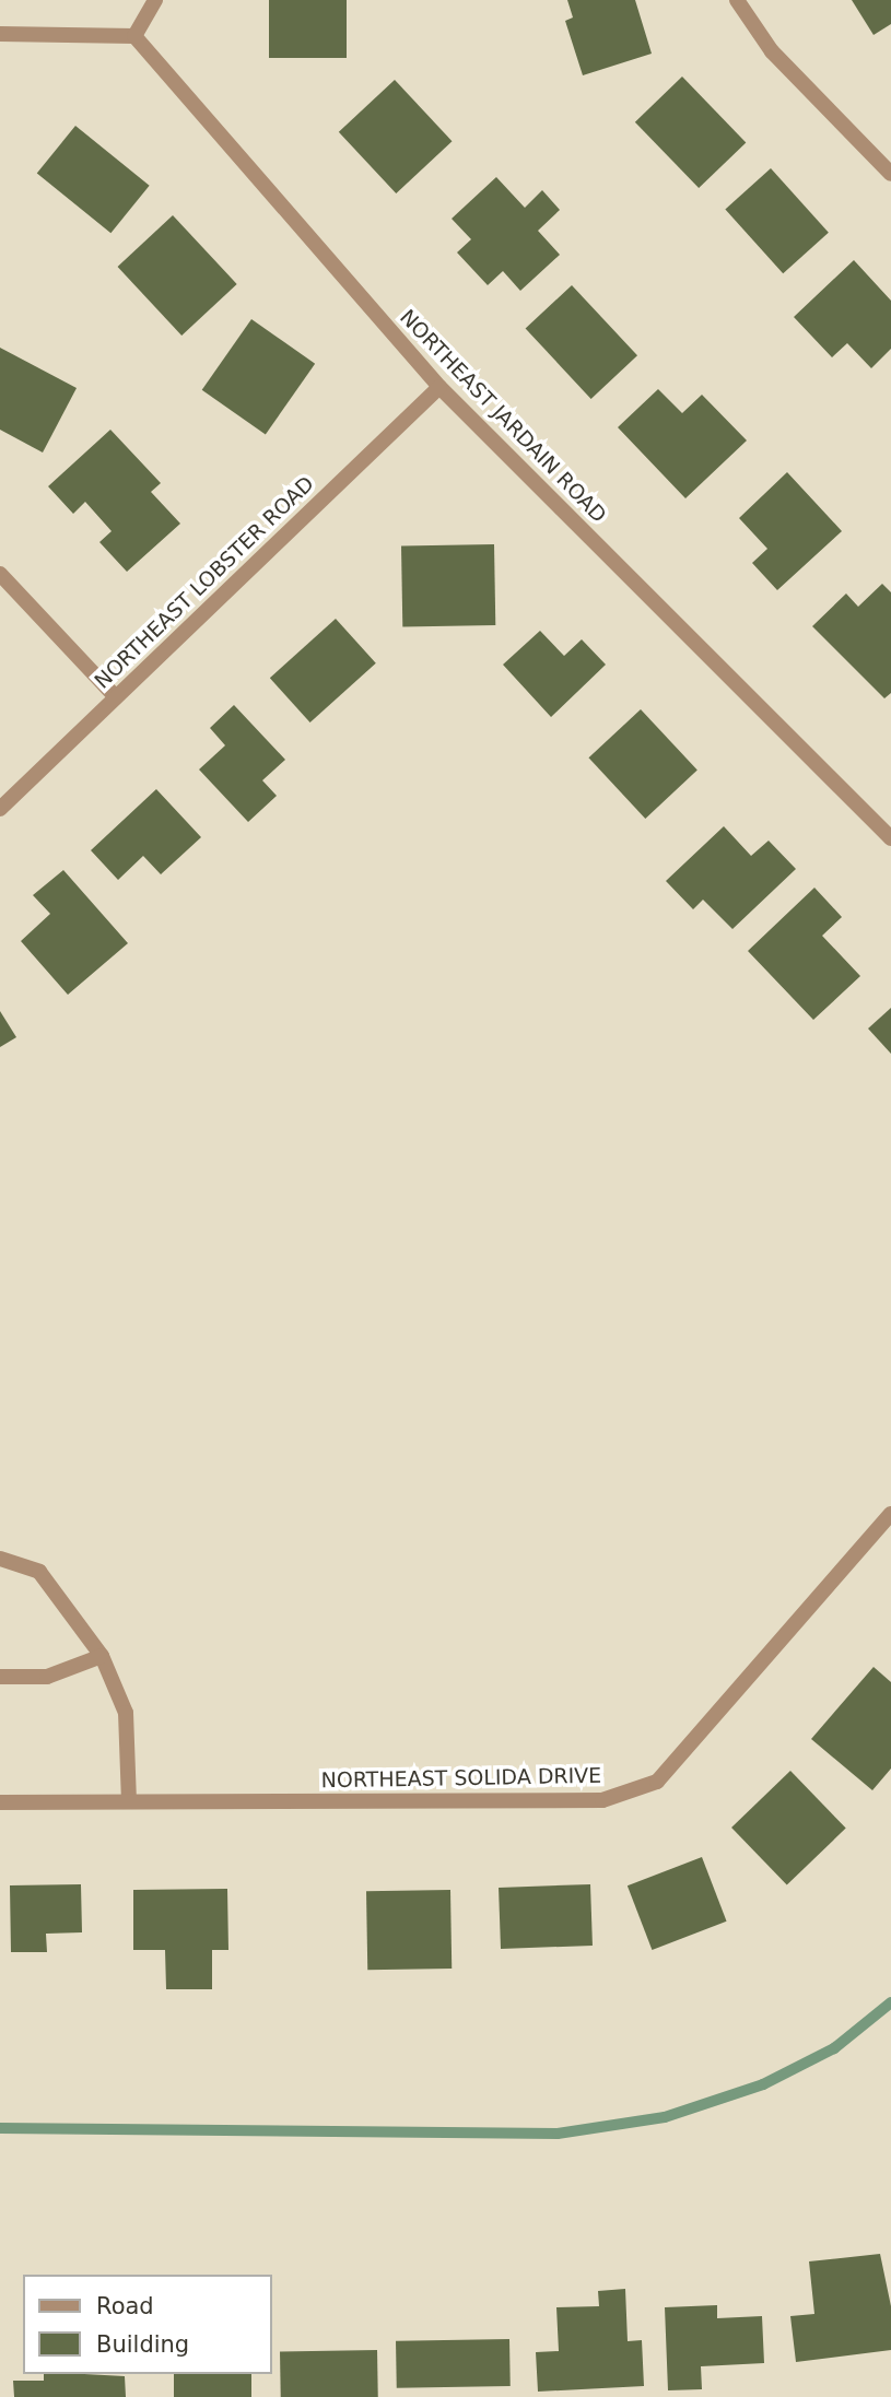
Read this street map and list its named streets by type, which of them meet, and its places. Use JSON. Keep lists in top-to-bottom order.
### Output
{
  "streets": {
    "street": ["NORTHEAST JARDAIN ROAD", "NORTHEAST LOBSTER ROAD", "NORTHEAST SOLIDA DRIVE"]
  },
  "crossings": [
    ["NORTHEAST JARDAIN ROAD", "NORTHEAST LOBSTER ROAD"]
  ],
  "legend": ["Road", "Building"]
}
